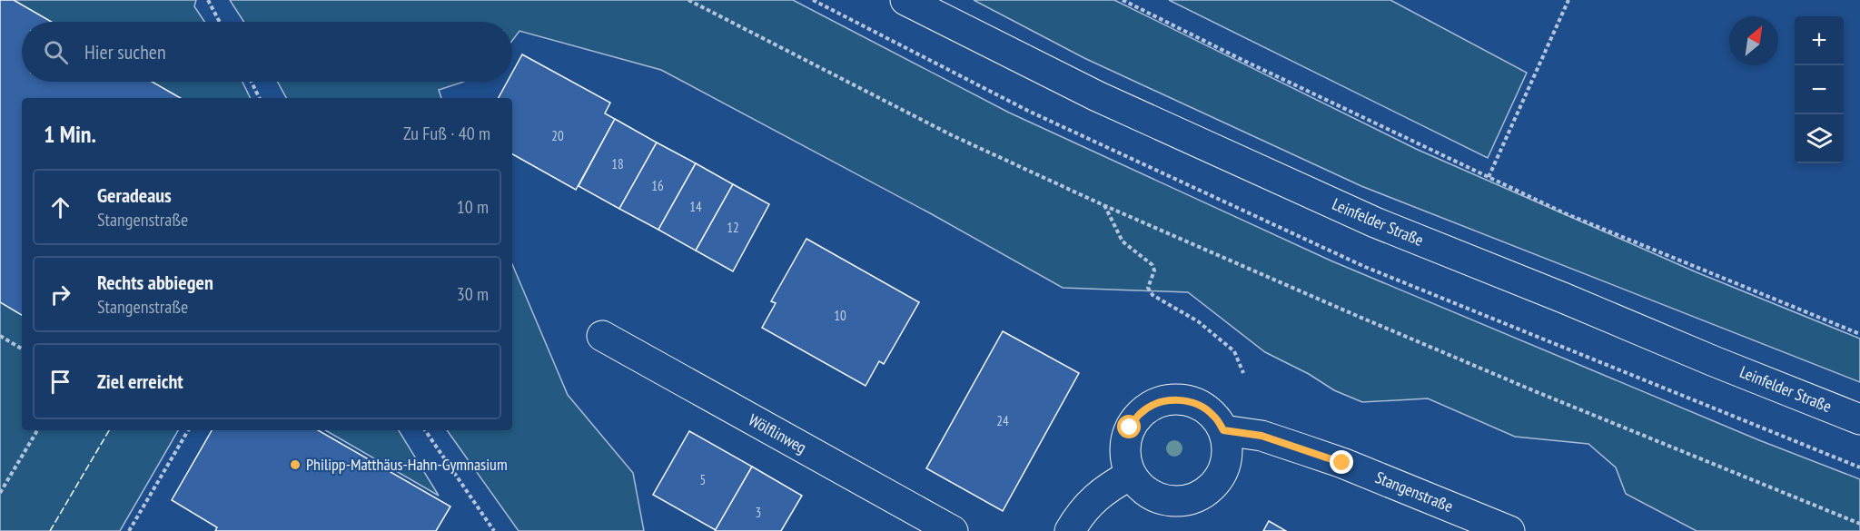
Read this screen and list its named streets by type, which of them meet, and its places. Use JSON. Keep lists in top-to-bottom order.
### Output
{
  "streets": {
    "street": ["Leinfelder Straße", "Wölflinweg", "Stangenstraße"]
  },
  "places": ["Philipp-Matthäus-Hahn-Gymnasium"],
  "house_numbers": [
    "20",
    "18",
    "16",
    "14",
    "12",
    "10",
    "24",
    "5",
    "3"
  ],
  "north": "top right",
  "page": {
    "map_buttons": ["+", "−"],
    "search": "Hier suchen",
    "heading": ["1 Min.", "Zu Fuß · 40 m"],
    "list": [
      ["Geradeaus", "Stangenstraße", "10 m"],
      ["Rechts abbiegen", "Stangenstraße", "30 m"],
      "Ziel erreicht"
    ]
  }
}
